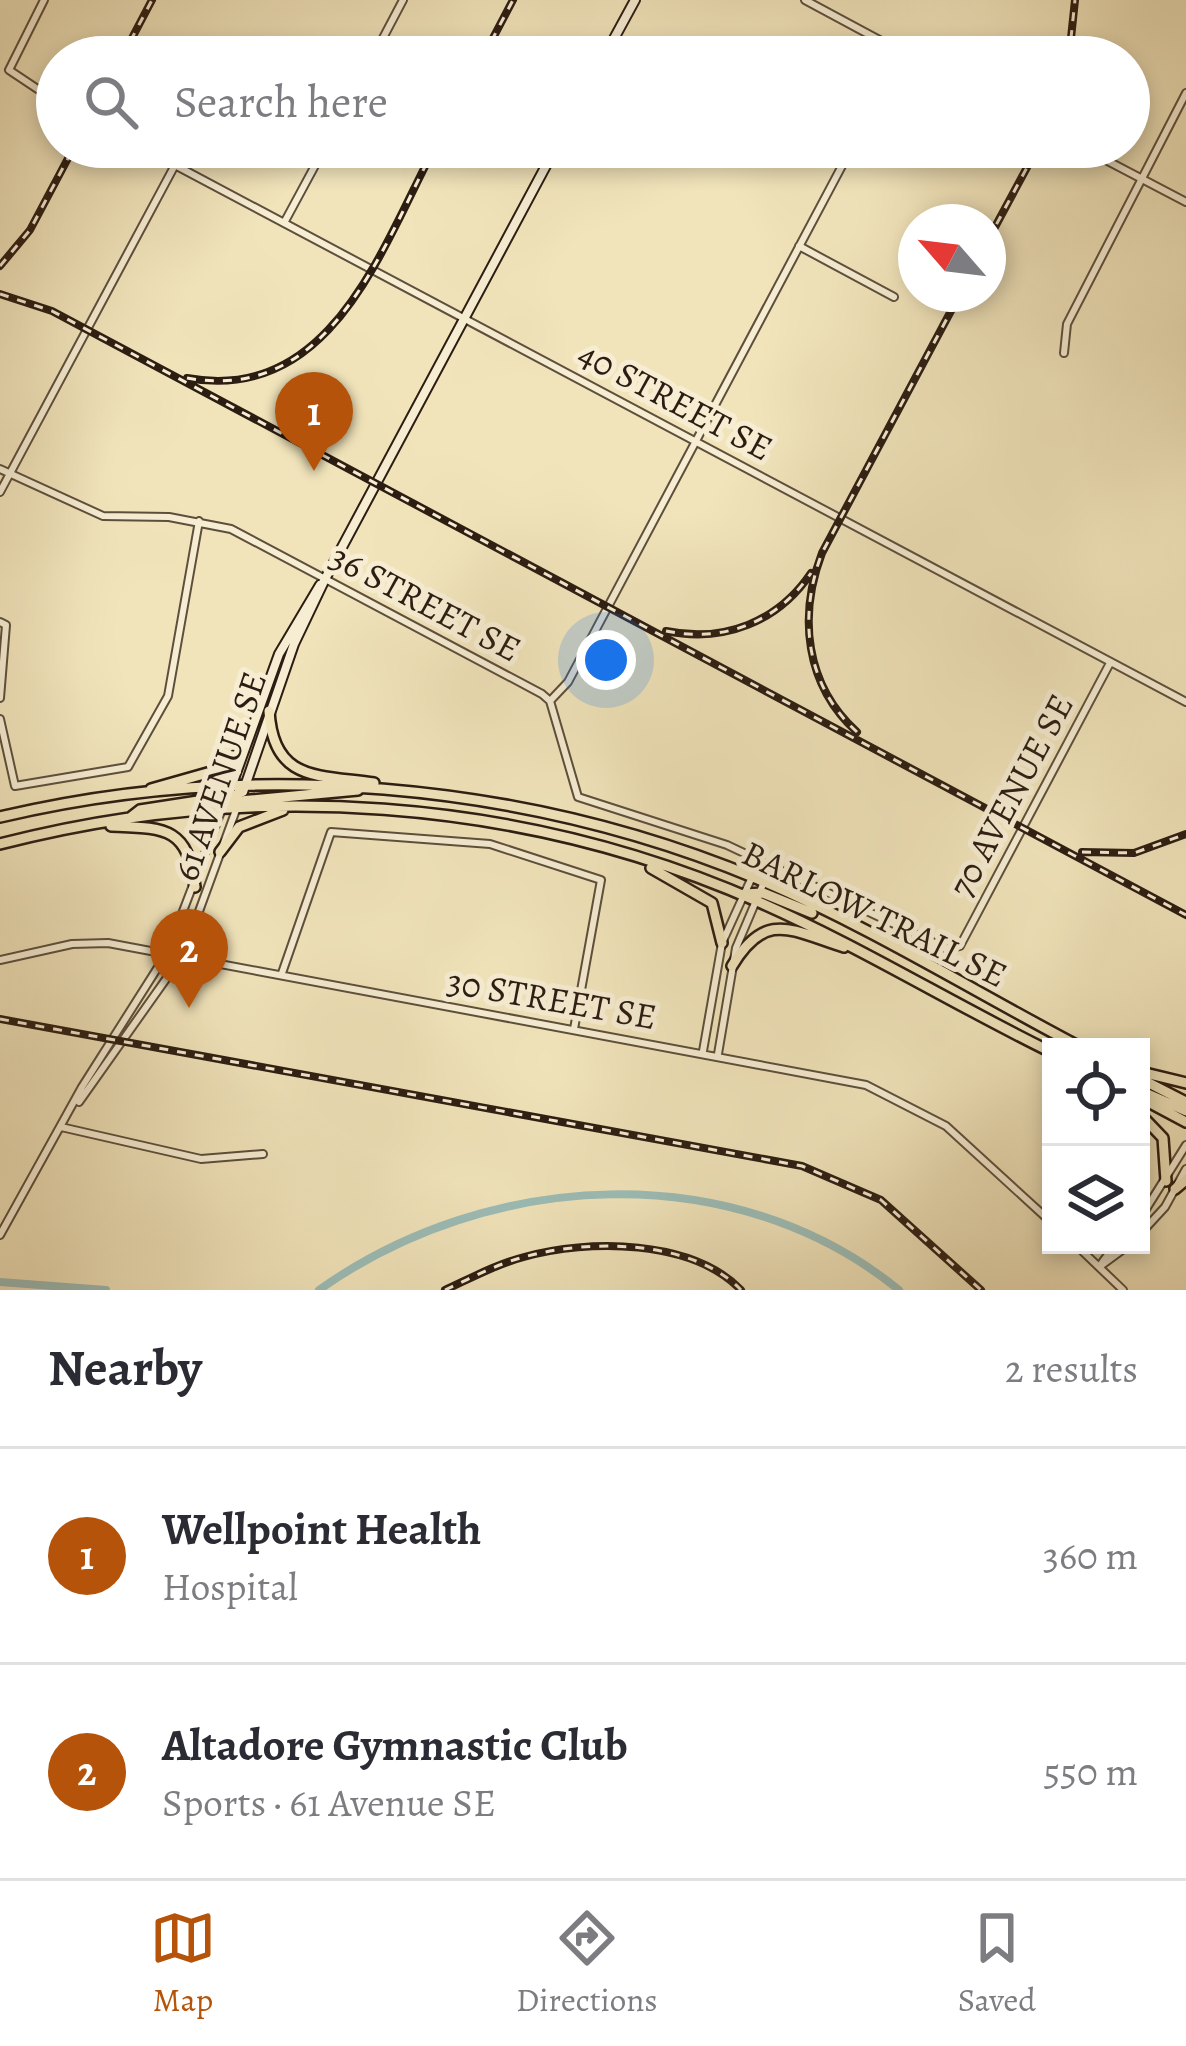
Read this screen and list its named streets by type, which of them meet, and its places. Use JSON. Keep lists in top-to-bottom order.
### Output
{
  "streets": {
    "main road": ["BARLOW TRAIL SE"],
    "street": [
      "40 STREET SE",
      "36 STREET SE",
      "61 AVENUE SE",
      "70 AVENUE SE",
      "30 STREET SE"
    ]
  },
  "crossings": [
    ["40 STREET SE", "61 AVENUE SE"],
    ["40 STREET SE", "70 AVENUE SE"],
    ["36 STREET SE", "61 AVENUE SE"],
    ["36 STREET SE", "70 AVENUE SE"],
    ["61 AVENUE SE", "BARLOW TRAIL SE"],
    ["61 AVENUE SE", "30 STREET SE"]
  ],
  "north": "top left",
  "page": {
    "search": "Search here",
    "pins": ["1", "2"],
    "heading": ["Nearby", "2 results"],
    "list": [
      {
        "mark": "1",
        "name": "Wellpoint Health",
        "note": "Hospital",
        "value": "360 m"
      },
      {
        "mark": "2",
        "name": "Altadore Gymnastic Club",
        "note": "Sports · 61 Avenue SE",
        "value": "550 m"
      }
    ],
    "nav": ["Map", "Directions", "Saved"]
  }
}
